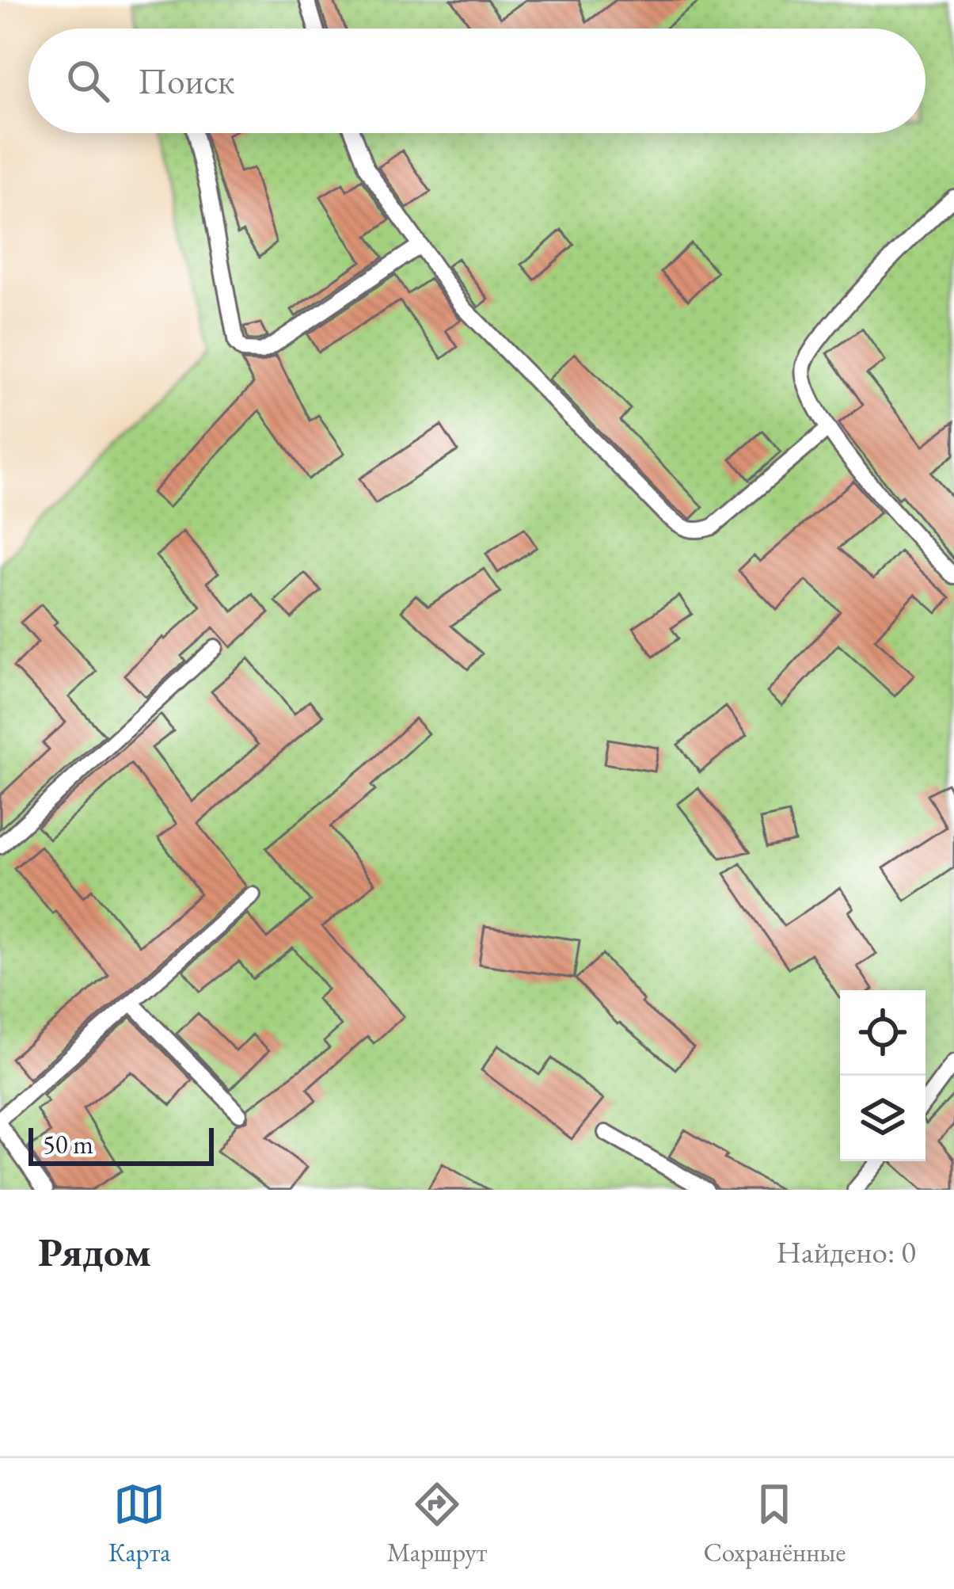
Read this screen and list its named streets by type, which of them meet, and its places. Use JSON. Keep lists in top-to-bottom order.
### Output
{
  "scale_bar": "50 m",
  "page": {
    "search": "Поиск",
    "scale": "50 m",
    "heading": ["Рядом", "Найдено: 0"],
    "nav": ["Карта", "Маршрут", "Сохранённые"]
  }
}
